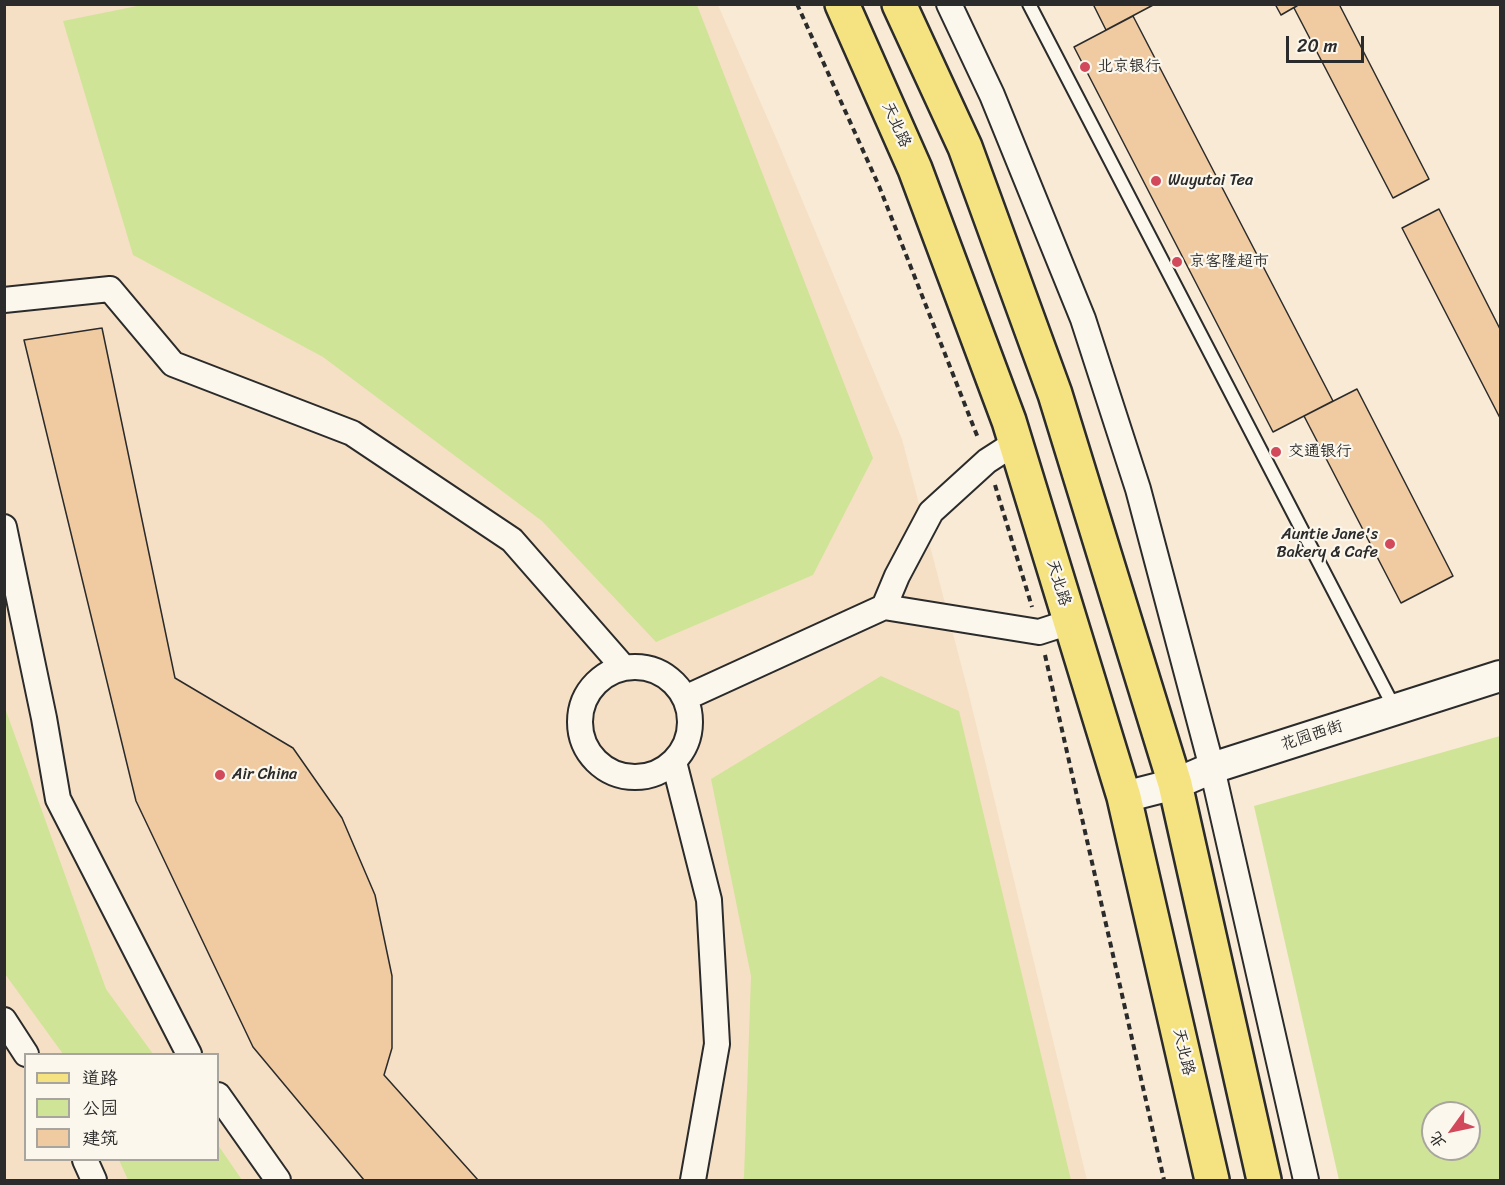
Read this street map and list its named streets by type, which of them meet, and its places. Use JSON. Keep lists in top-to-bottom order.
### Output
{
  "streets": {
    "main road": ["天北路"],
    "street": ["花园西街"]
  },
  "crossings": [
    ["天北路", "花园西街"]
  ],
  "places": [
    "北京银行",
    "Wuyutai Tea",
    "京客隆超市",
    "交通银行",
    "Auntie Jane's Bakery & Cafe",
    "Air China"
  ],
  "legend": ["道路", "公园", "建筑"],
  "scale_bar": "20 m",
  "north": "bottom left"
}
